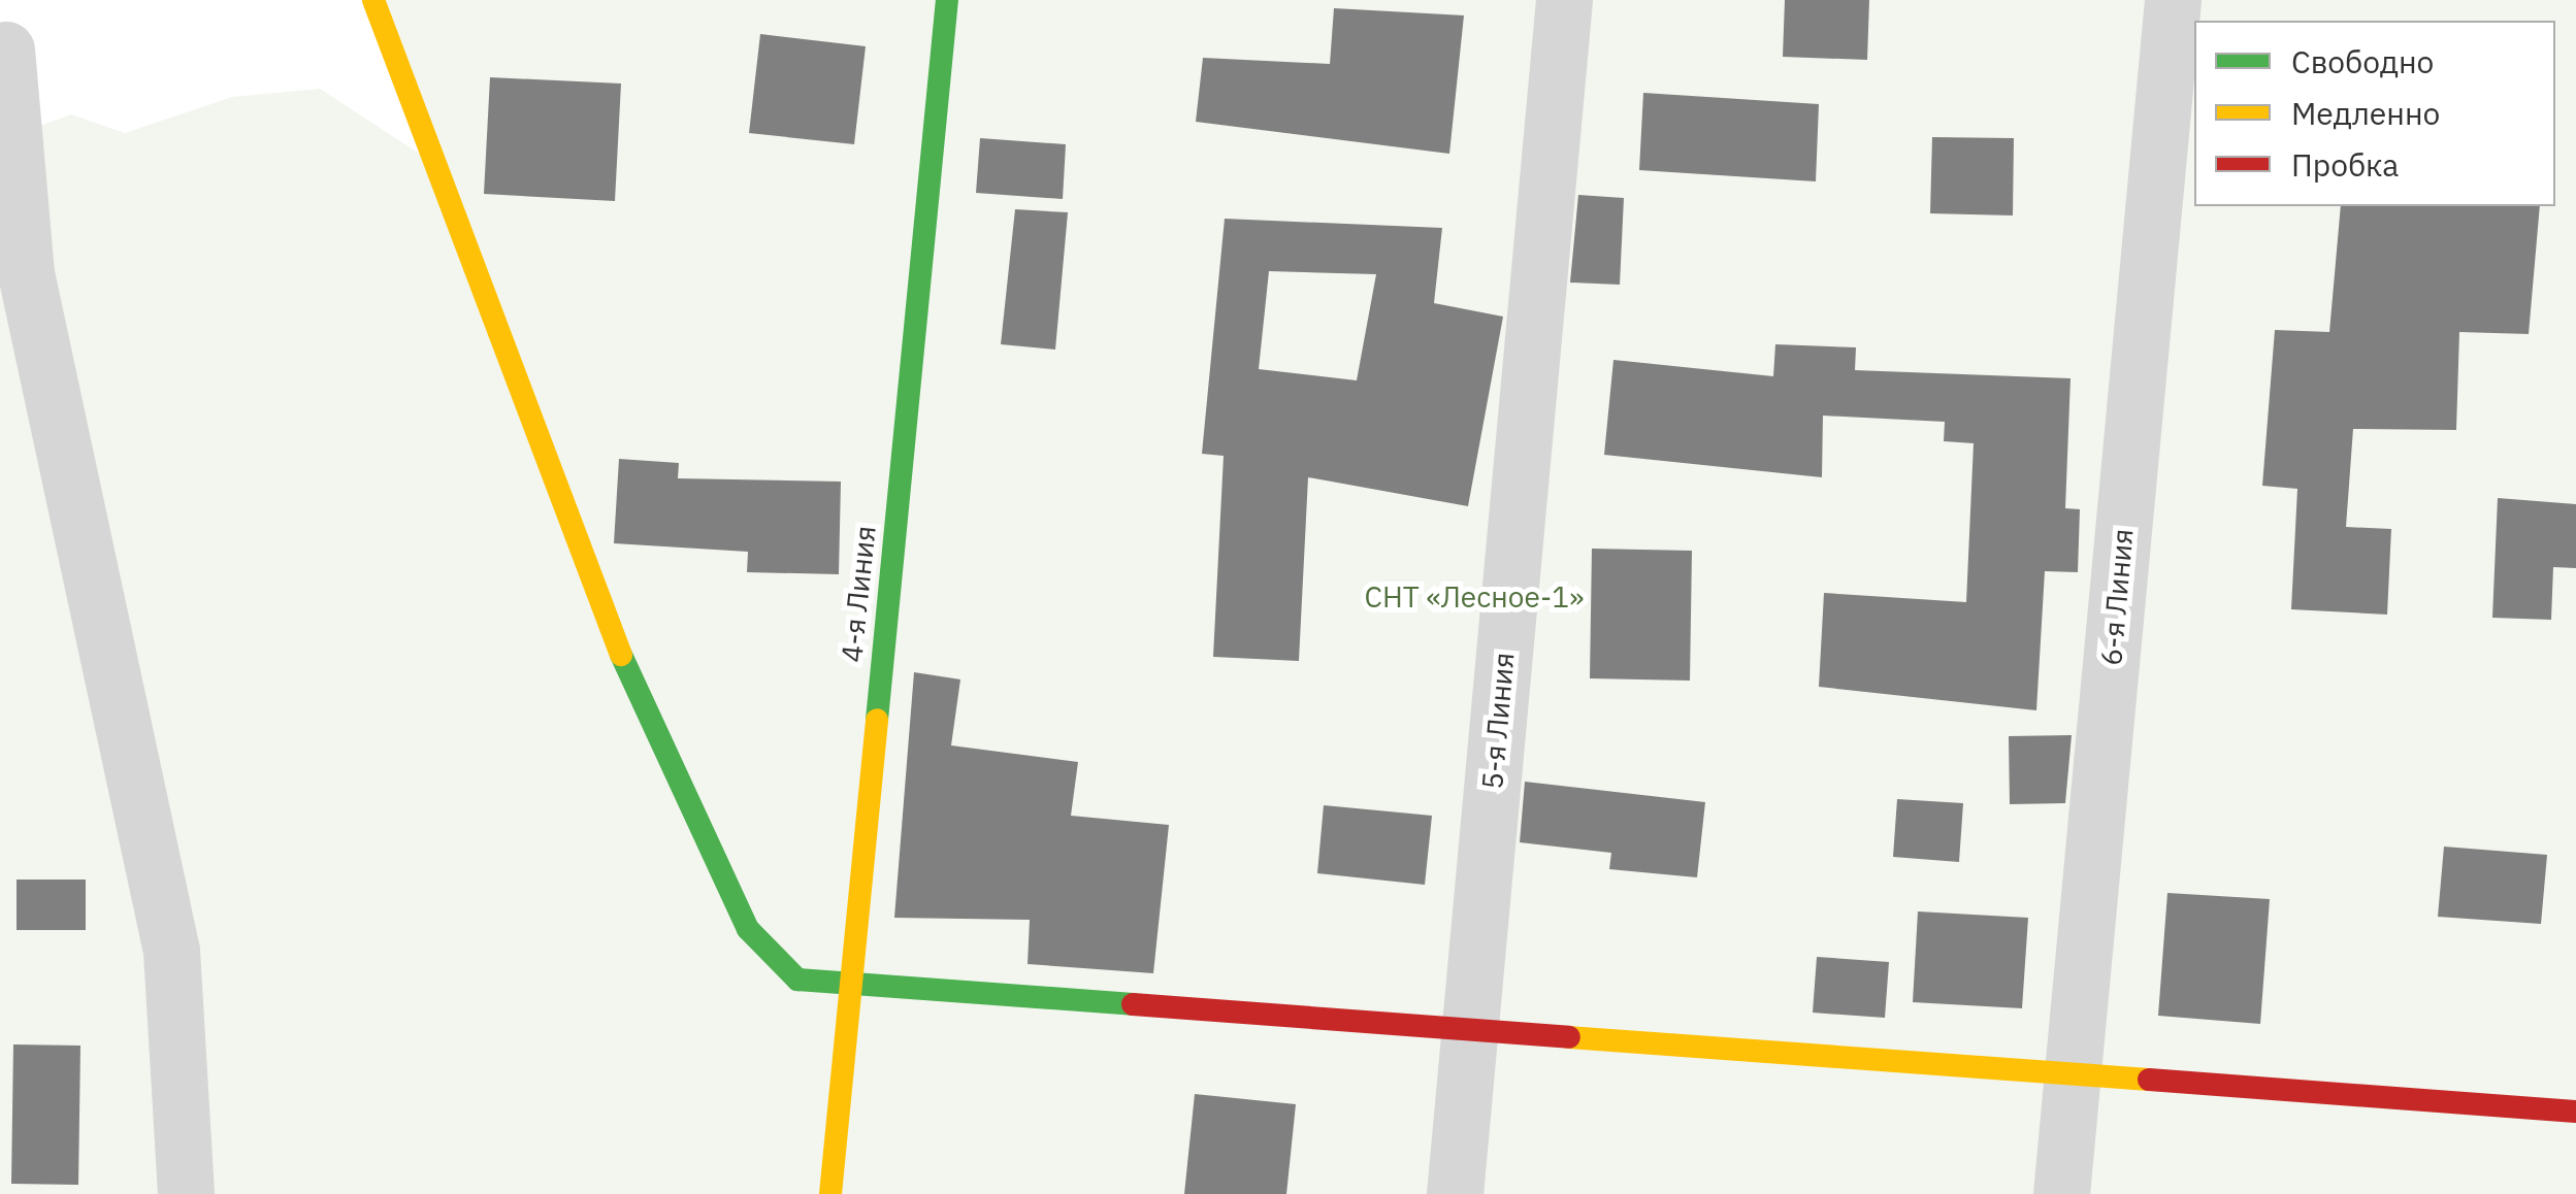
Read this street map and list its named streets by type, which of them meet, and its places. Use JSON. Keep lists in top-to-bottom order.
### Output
{
  "streets": {
    "street": ["4-я Линия", "6-я Линия", "5-я Линия"]
  },
  "parks": ["СНТ «Лесное-1»"],
  "legend": ["Свободно", "Медленно", "Пробка"]
}
